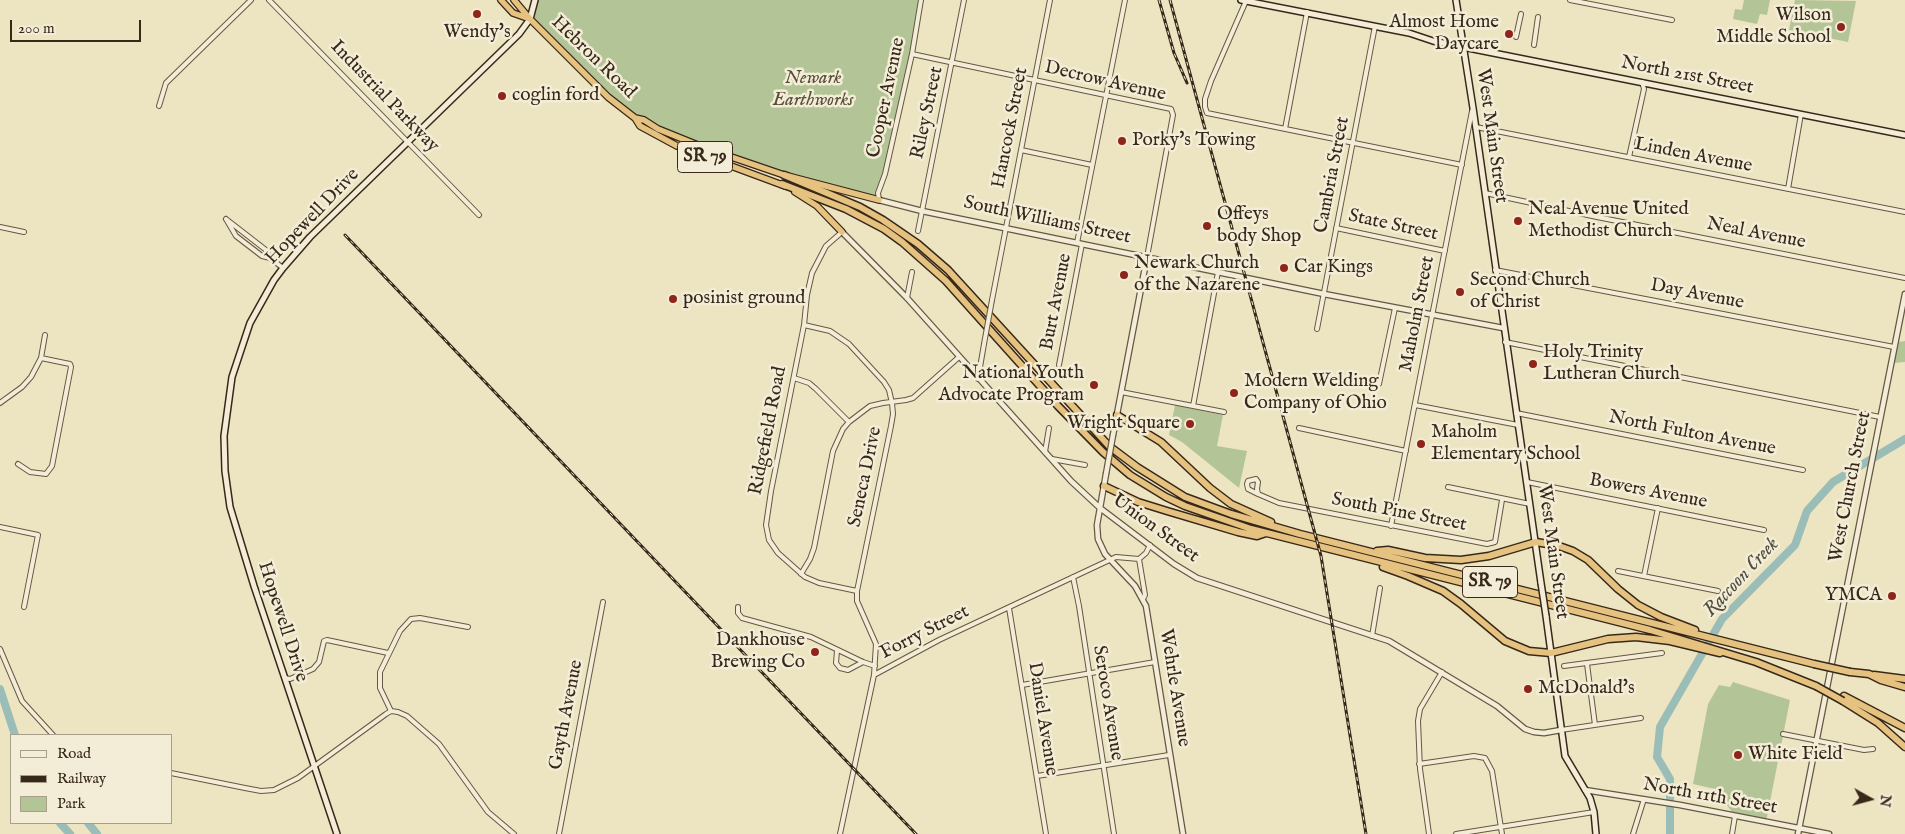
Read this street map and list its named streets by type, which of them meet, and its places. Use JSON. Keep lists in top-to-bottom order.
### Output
{
  "streets": {
    "highway": ["Hebron Road", "SR 79"],
    "main road": ["North 21st Street", "West Main Street", "Hopewell Drive"],
    "street": [
      "Decrow Avenue",
      "Industrial Parkway",
      "Cooper Avenue",
      "Riley Street",
      "Hancock Street",
      "Linden Avenue",
      "Cambria Street",
      "South Williams Street",
      "State Street",
      "Neal Avenue",
      "Day Avenue",
      "Burt Avenue",
      "Maholm Street",
      "Ridgefield Road",
      "North Fulton Avenue",
      "Seneca Drive",
      "West Church Street",
      "Bowers Avenue",
      "South Pine Street",
      "Union Street",
      "Forry Street",
      "Wehrle Avenue",
      "Seroco Avenue",
      "Gayth Avenue",
      "Daniel Avenue",
      "North 11th Street"
    ]
  },
  "crossings": [
    ["Hebron Road", "Cooper Avenue"],
    ["Hebron Road", "SR 79"],
    ["Hebron Road", "Hopewell Drive"],
    ["Hebron Road", "South Williams Street"],
    ["Hebron Road", "Ridgefield Road"],
    ["Hebron Road", "Union Street"],
    ["North 21st Street", "West Main Street"],
    ["North 21st Street", "Cambria Street"],
    ["Decrow Avenue", "Cooper Avenue"],
    ["Decrow Avenue", "Riley Street"],
    ["Decrow Avenue", "Hancock Street"],
    ["Decrow Avenue", "South Williams Street"],
    ["Decrow Avenue", "Burt Avenue"],
    ["Decrow Avenue", "Wehrle Avenue"],
    ["Industrial Parkway", "Hopewell Drive"],
    ["Cooper Avenue", "South Williams Street"],
    ["Riley Street", "South Williams Street"],
    ["Hancock Street", "South Williams Street"],
    ["Hancock Street", "Union Street"],
    ["West Main Street", "Linden Avenue"],
    ["West Main Street", "South Williams Street"],
    ["West Main Street", "Neal Avenue"],
    ["West Main Street", "Day Avenue"],
    ["West Main Street", "Maholm Street"],
    ["West Main Street", "North Fulton Avenue"],
    ["West Main Street", "Bowers Avenue"],
    ["West Main Street", "Union Street"],
    ["West Main Street", "North 11th Street"],
    ["Cambria Street", "South Williams Street"],
    ["Cambria Street", "State Street"],
    ["South Williams Street", "Burt Avenue"],
    ["South Williams Street", "Maholm Street"],
    ["South Williams Street", "Wehrle Avenue"],
    ["State Street", "Maholm Street"],
    ["Day Avenue", "West Church Street"],
    ["Maholm Street", "South Pine Street"],
    ["Ridgefield Road", "Seneca Drive"],
    ["Ridgefield Road", "Union Street"],
    ["Seneca Drive", "Forry Street"],
    ["West Church Street", "North 11th Street"],
    ["Union Street", "Wehrle Avenue"],
    ["Forry Street", "Wehrle Avenue"],
    ["Forry Street", "Seroco Avenue"],
    ["Forry Street", "Daniel Avenue"]
  ],
  "water": ["Raccoon Creek"],
  "parks": ["Newark Earthworks"],
  "places": [
    "Wendy's",
    "Wilson Middle School",
    "Almost Home Daycare",
    "coglin ford",
    "Porky's Towing",
    "Neal Avenue United Methodist Church",
    "Offeys body Shop",
    "Car Kings",
    "Newark Church of the Nazarene",
    "Second Church of Christ",
    "posinist ground",
    "Holy Trinity Lutheran Church",
    "National Youth Advocate Program",
    "Modern Welding Company of Ohio",
    "Wright Square",
    "Maholm Elementary School",
    "YMCA",
    "Dankhouse Brewing Co",
    "McDonald's",
    "White Field"
  ],
  "legend": ["Road", "Railway", "Park"],
  "scale_bar": "200 m",
  "north": "right"
}
